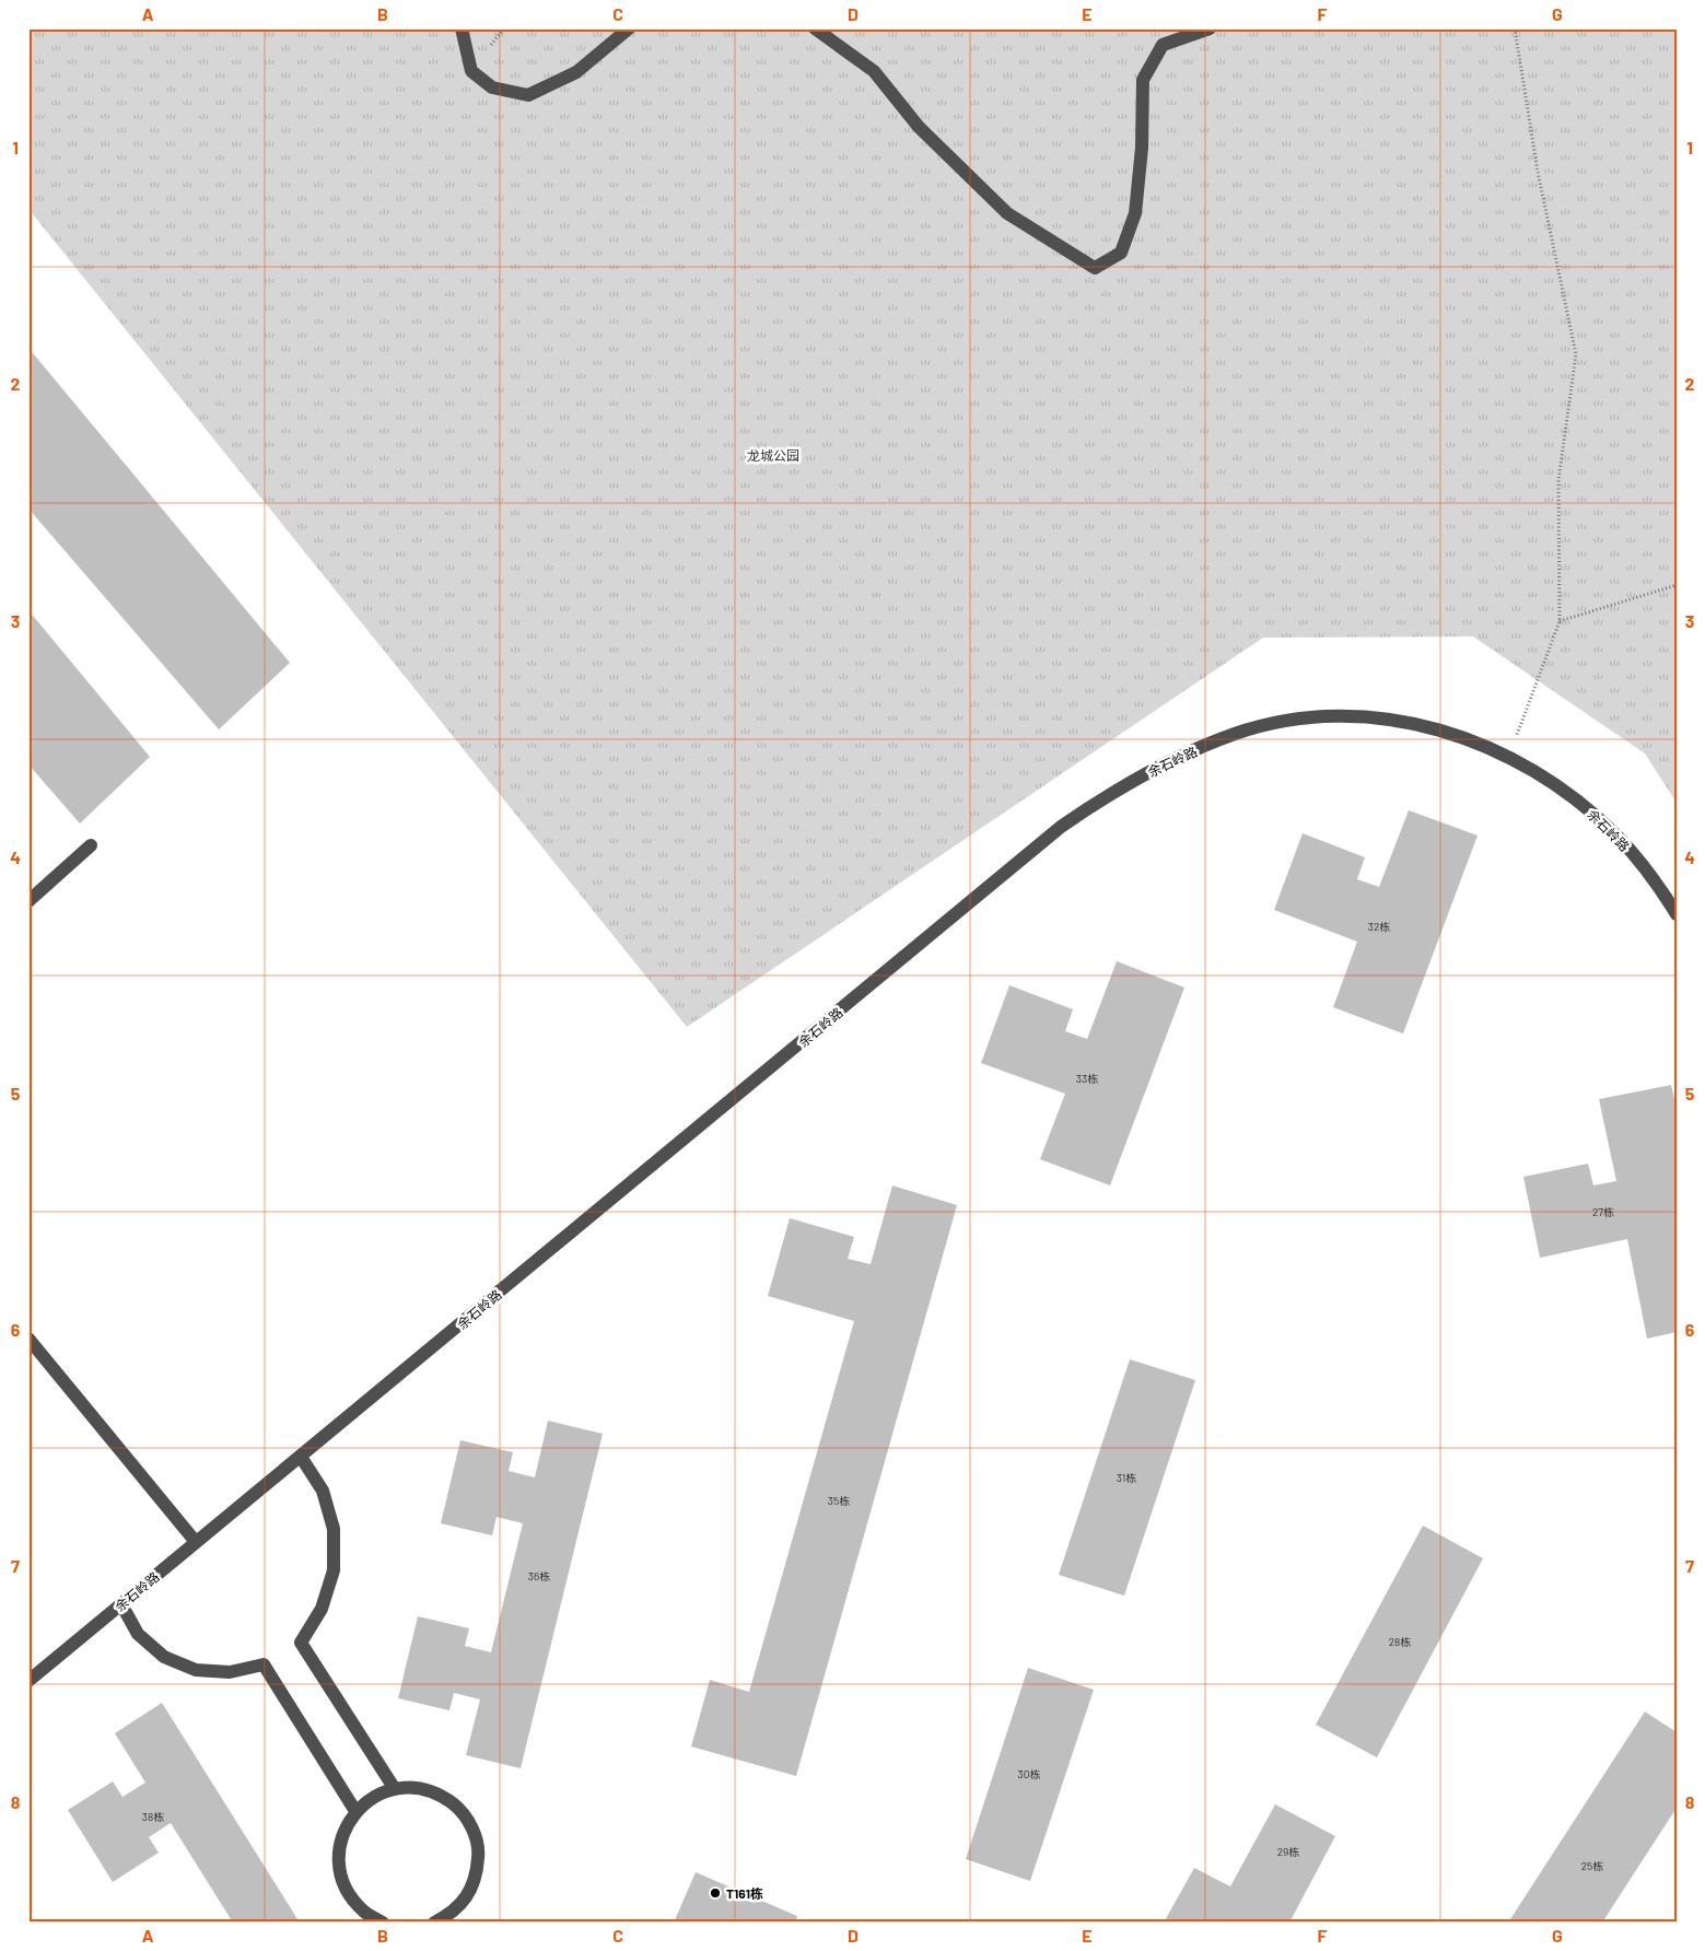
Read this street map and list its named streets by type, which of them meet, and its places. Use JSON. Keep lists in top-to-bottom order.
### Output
{
  "streets": {
    "street": ["余石岭路"]
  },
  "parks": ["龙城公园"],
  "places": ["T161栋"],
  "house_numbers": [
    "32栋",
    "33栋",
    "27栋",
    "31栋",
    "35栋",
    "36栋",
    "28栋",
    "30栋",
    "38栋",
    "29栋",
    "25栋"
  ],
  "grid": {
    "columns": [
      "A",
      "B",
      "C",
      "D",
      "E",
      "F",
      "G"
    ],
    "rows": [
      "1",
      "2",
      "3",
      "4",
      "5",
      "6",
      "7",
      "8"
    ]
  }
}
